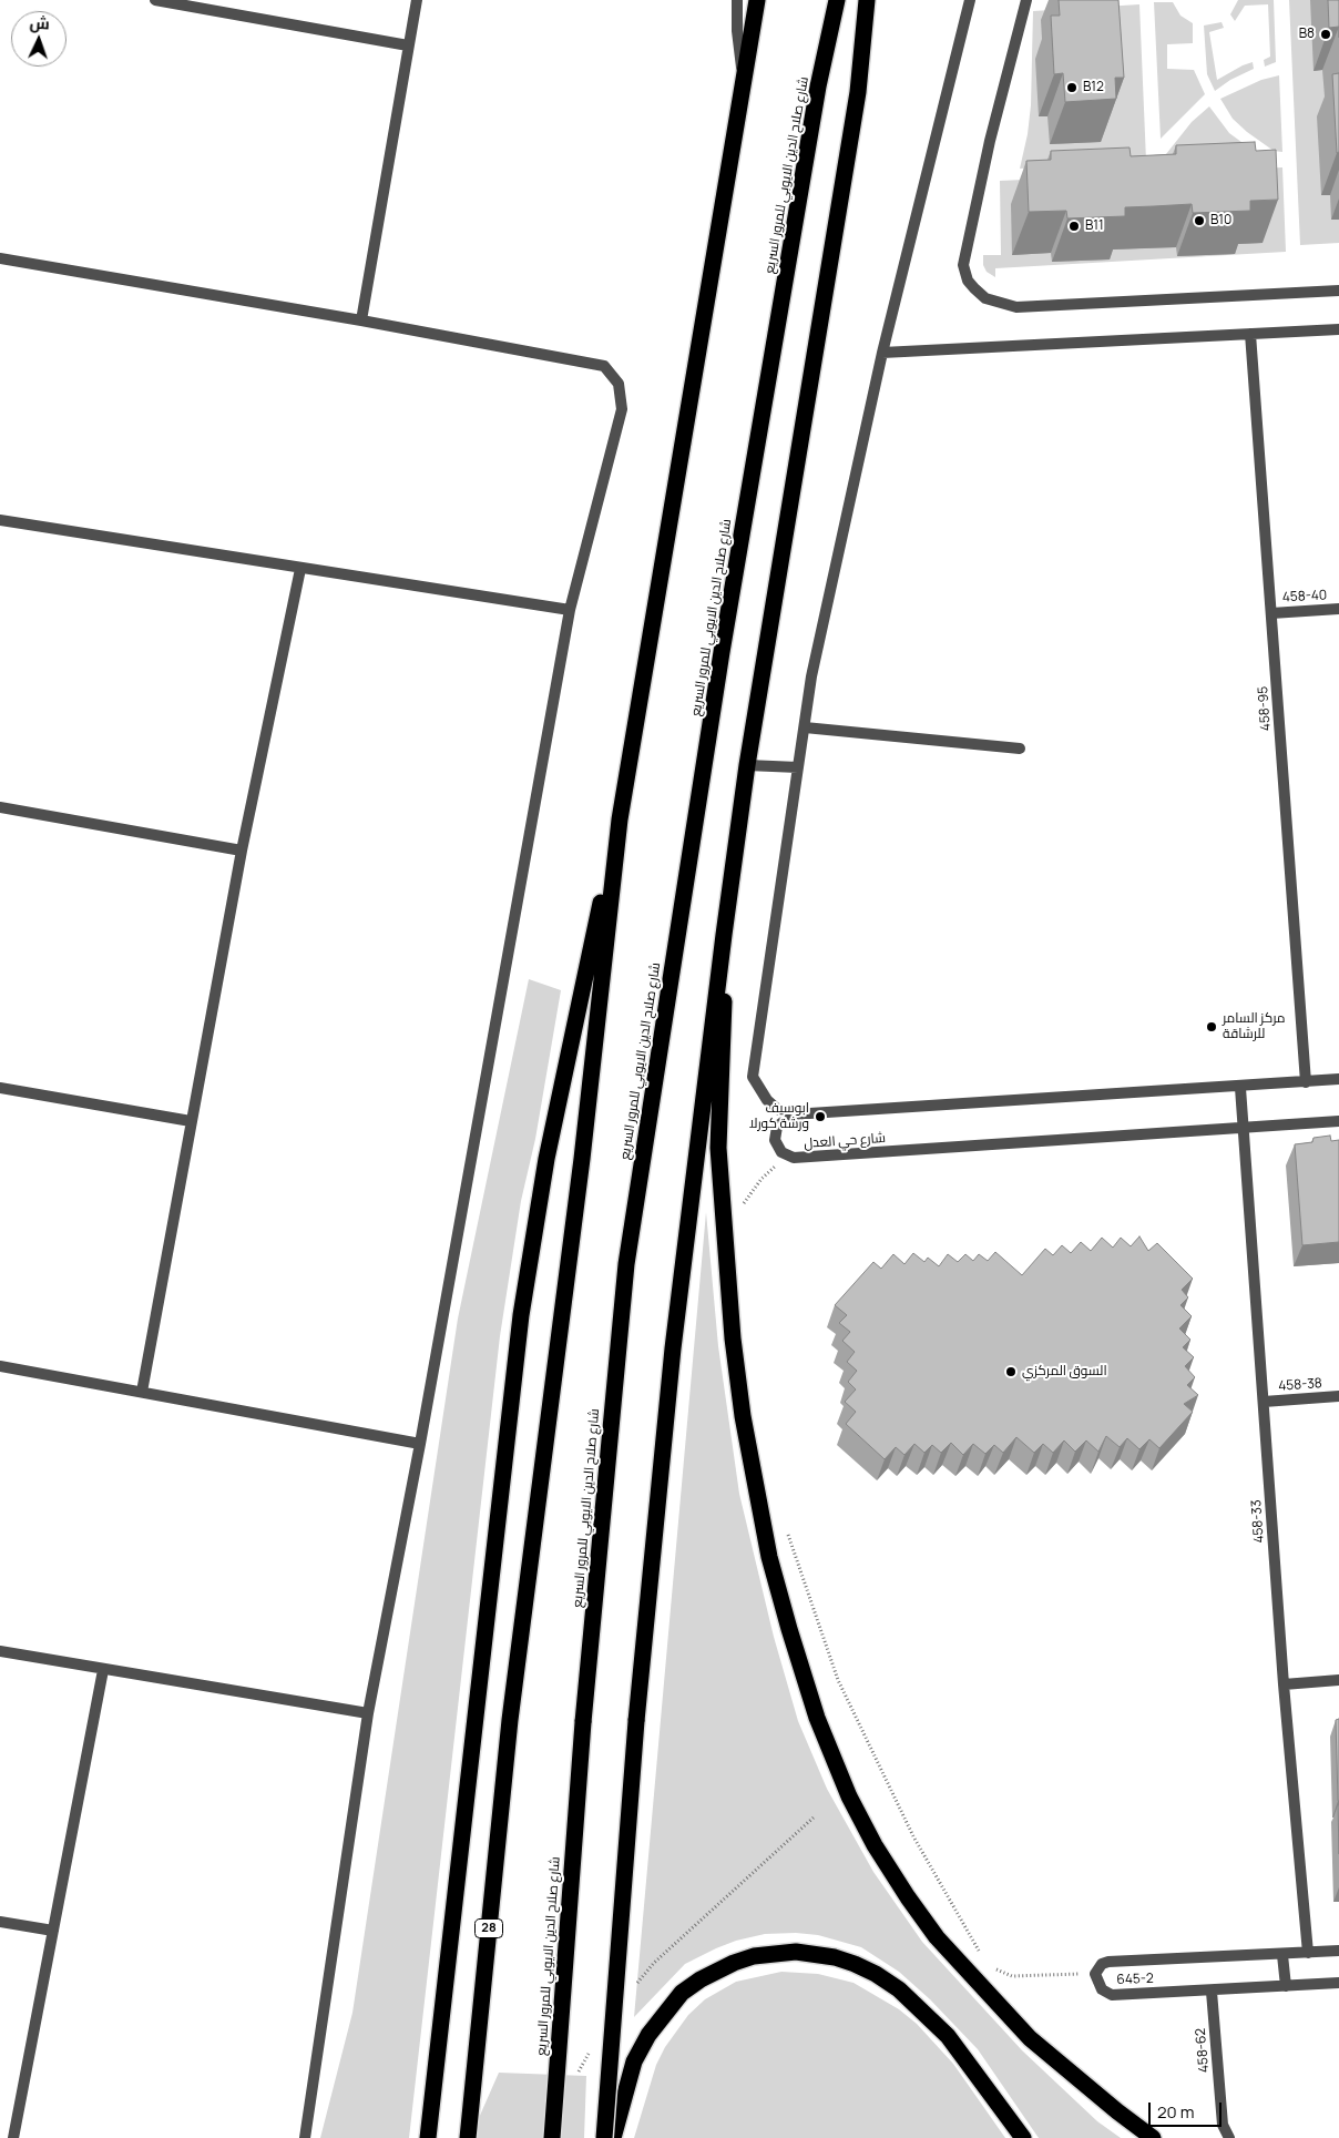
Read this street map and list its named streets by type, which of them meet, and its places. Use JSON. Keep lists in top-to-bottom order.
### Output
{
  "streets": {
    "highway": ["شارع صلاح الدين الايوبي للمرور السريع", "28"],
    "street": [
      "458-40",
      "458-95",
      "شارع حي العدل",
      "458-38",
      "458-33",
      "645-2",
      "458-62"
    ]
  },
  "crossings": [
    ["458-40", "458-95"],
    ["شارع حي العدل", "458-33"],
    ["458-38", "458-33"],
    ["458-33", "645-2"],
    ["645-2", "458-62"]
  ],
  "places": [
    "B8",
    "B12",
    "B10",
    "B11",
    "مركز السامر للرشاقة",
    "ابوسيف ورشة كورلا",
    "السوق المركزي"
  ],
  "scale_bar": "20 m",
  "north": "top"
}
